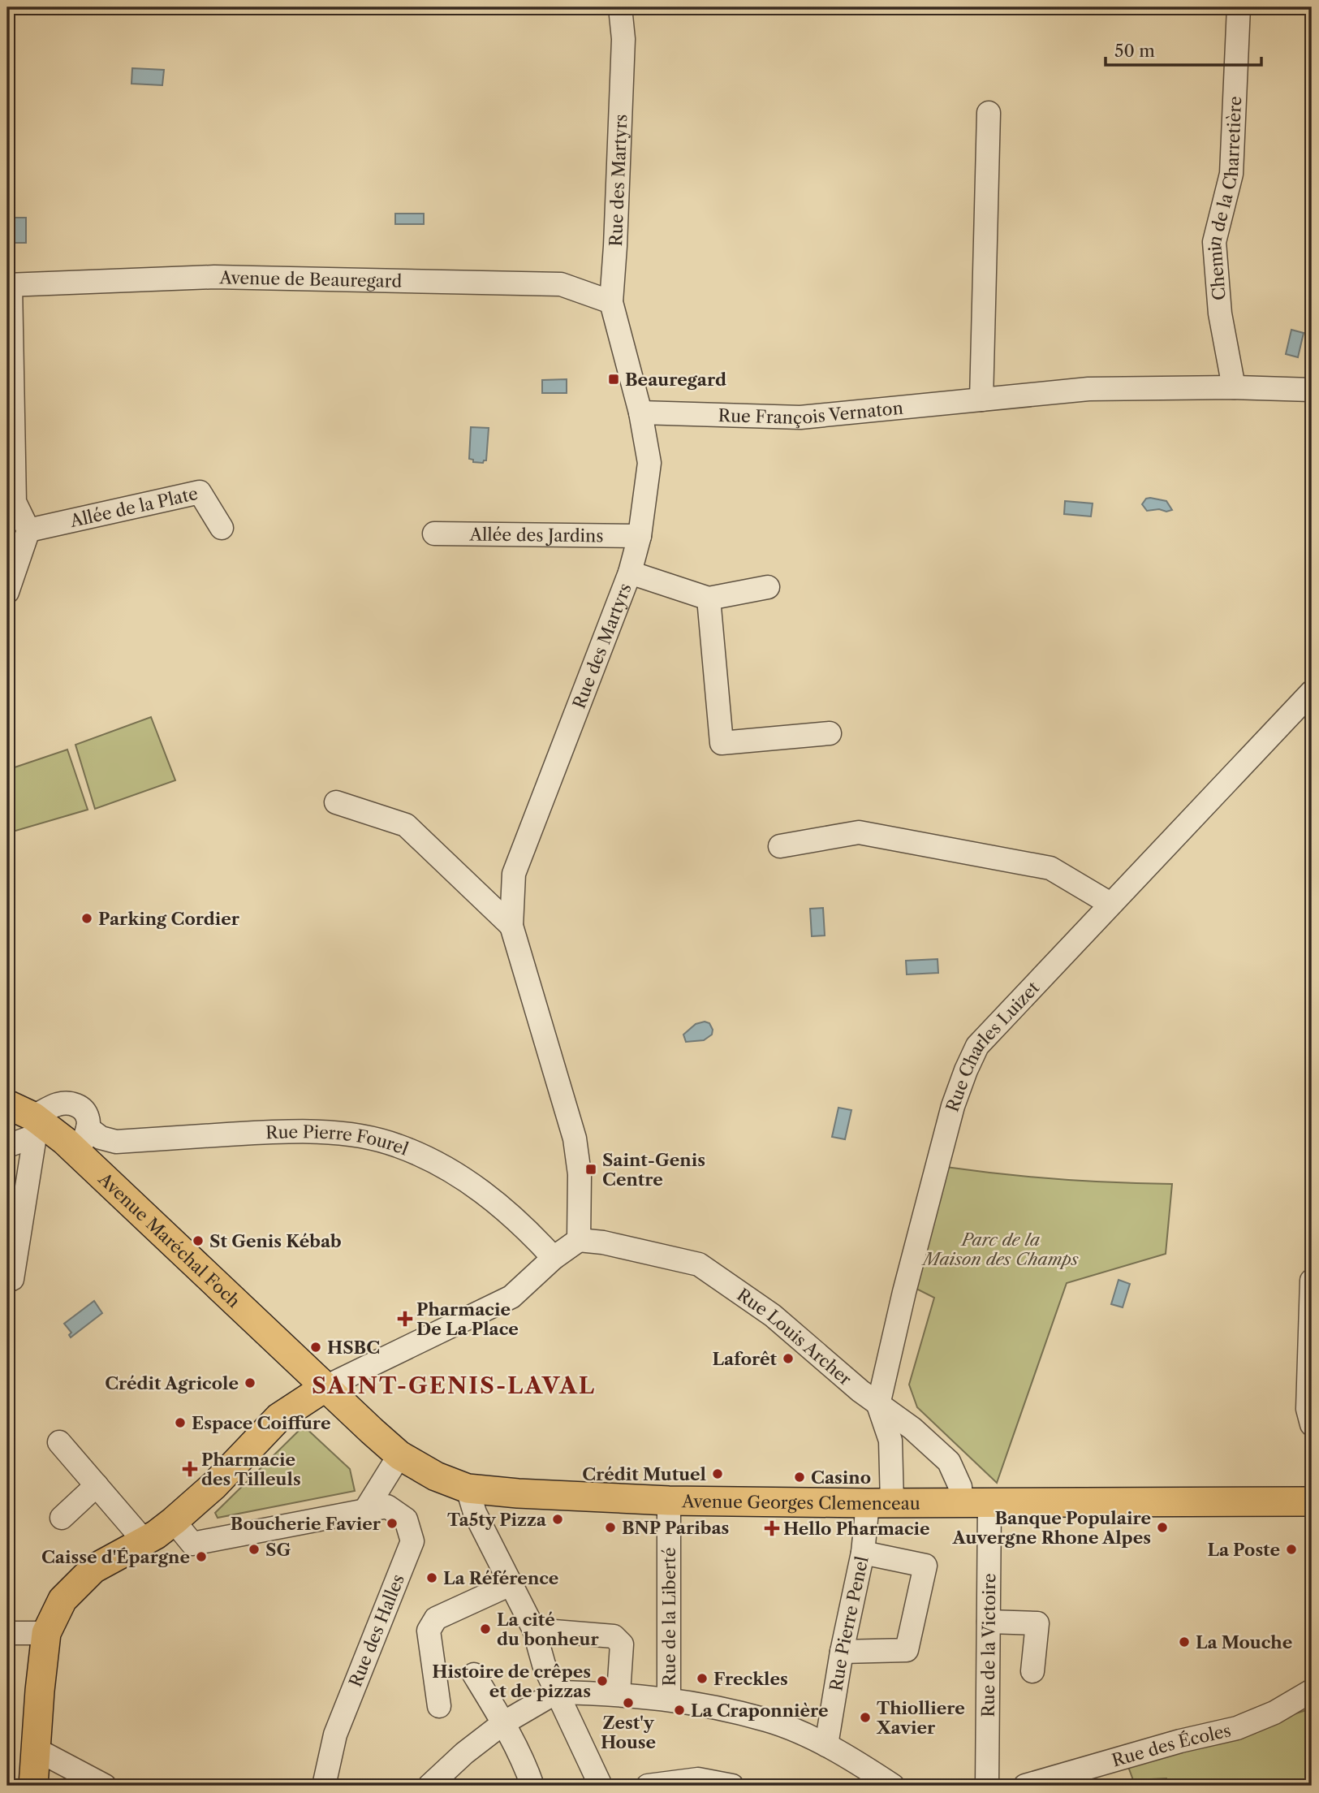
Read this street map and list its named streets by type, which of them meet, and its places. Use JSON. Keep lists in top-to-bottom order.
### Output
{
  "streets": {
    "main road": ["Avenue Maréchal Foch", "Avenue Georges Clemenceau"],
    "street": [
      "Rue des Martyrs",
      "Chemin de la Charretière",
      "Avenue de Beauregard",
      "Rue François Vernaton",
      "Allée de la Plate",
      "Allée des Jardins",
      "Rue Charles Luizet",
      "Rue Pierre Fourel",
      "Rue Louis Archer",
      "Rue de la Liberté",
      "Rue Pierre Penel",
      "Rue des Halles",
      "Rue de la Victoire",
      "Rue des Écoles"
    ]
  },
  "crossings": [
    ["Rue des Martyrs", "Avenue de Beauregard"],
    ["Rue des Martyrs", "Rue François Vernaton"],
    ["Rue des Martyrs", "Allée des Jardins"],
    ["Rue des Martyrs", "Rue Louis Archer"],
    ["Chemin de la Charretière", "Rue François Vernaton"],
    ["Rue Charles Luizet", "Rue Louis Archer"],
    ["Rue Pierre Fourel", "Avenue Maréchal Foch"],
    ["Avenue Maréchal Foch", "Avenue Georges Clemenceau"],
    ["Rue Louis Archer", "Avenue Georges Clemenceau"],
    ["Avenue Georges Clemenceau", "Rue de la Liberté"],
    ["Avenue Georges Clemenceau", "Rue Pierre Penel"],
    ["Avenue Georges Clemenceau", "Rue de la Victoire"]
  ],
  "districts": ["SAINT-GENIS-LAVAL"],
  "parks": ["Parc de la Maison des Champs"],
  "places": {
    "transit": ["Beauregard", "Saint-Genis Centre"],
    "other": [
      "Parking Cordier",
      "St Genis Kébab",
      "HSBC",
      "Laforêt",
      "Crédit Agricole",
      "Espace Coiffure",
      "Crédit Mutuel",
      "Casino",
      "Ta5ty Pizza",
      "Boucherie Favier",
      "BNP Paribas",
      "Banque Populaire Auvergne Rhone Alpes",
      "SG",
      "La Poste",
      "Caisse d'Épargne",
      "La Référence",
      "La cité du bonheur",
      "La Mouche",
      "Freckles",
      "Histoire de crêpes et de pizzas",
      "Zest'y House",
      "La Craponnière",
      "Thiolliere Xavier"
    ],
    "health": ["Pharmacie De La Place", "Pharmacie des Tilleuls", "Hello Pharmacie"]
  },
  "scale_bar": "50 m"
}
